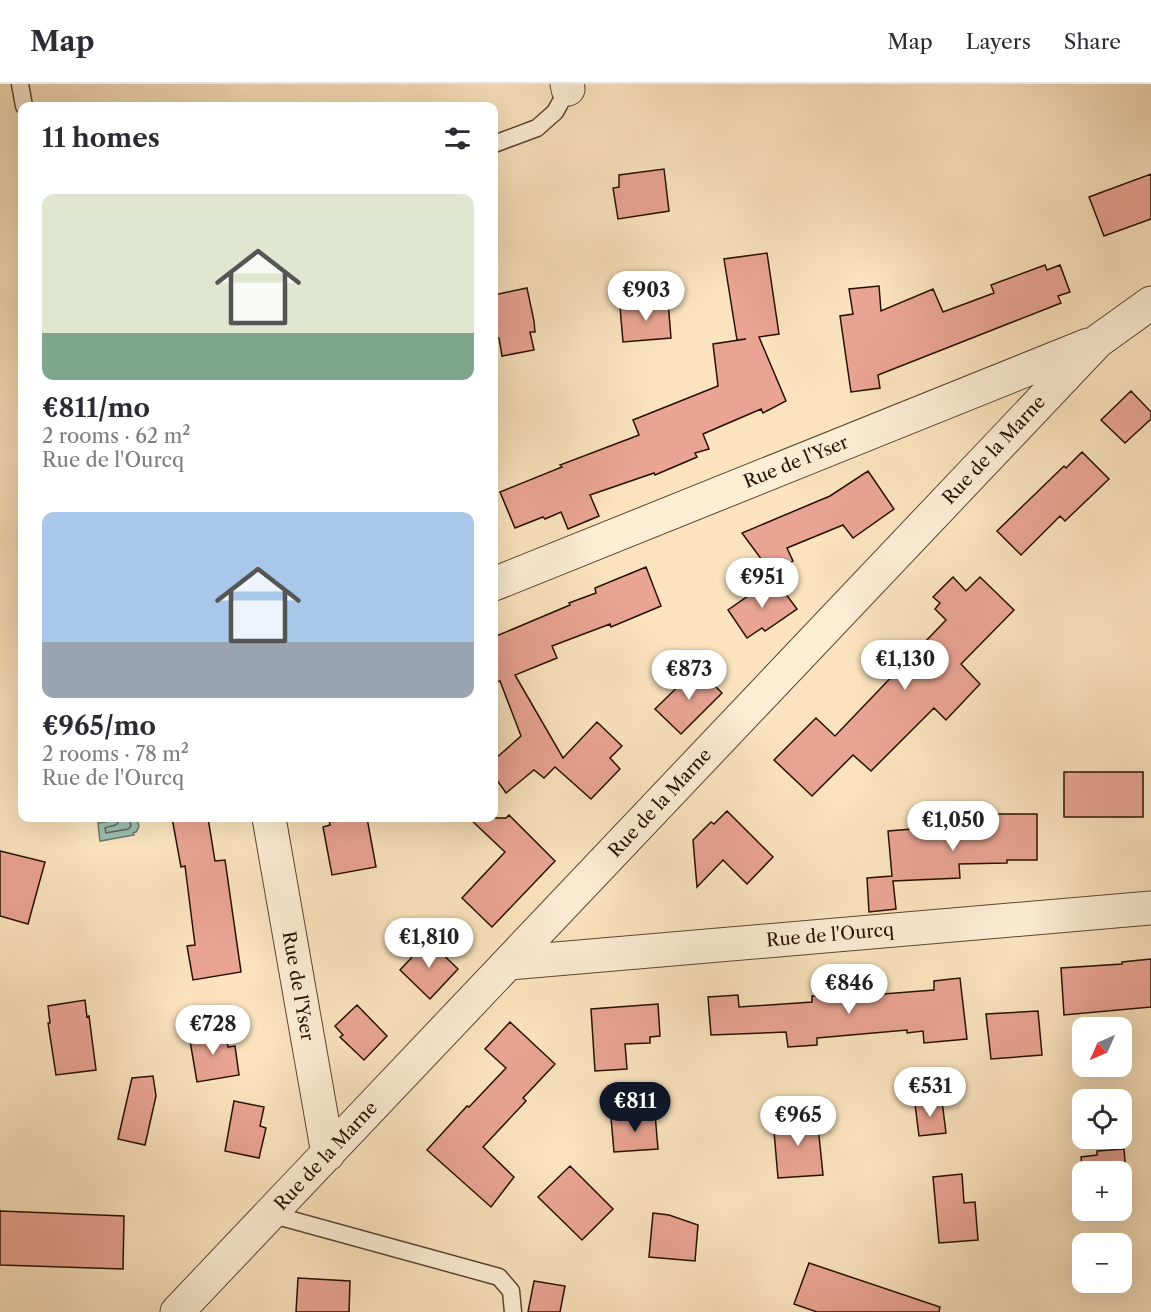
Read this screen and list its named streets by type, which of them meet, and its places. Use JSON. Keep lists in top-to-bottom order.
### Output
{
  "streets": {
    "street": ["Rue de la Marne", "Rue de l'Yser", "Rue de l'Ourcq"]
  },
  "crossings": [
    ["Rue de la Marne", "Rue de l'Yser"],
    ["Rue de la Marne", "Rue de l'Ourcq"]
  ],
  "north": "bottom left",
  "page": {
    "header": "Map",
    "nav": ["Map", "Layers", "Share"],
    "heading": "11 homes",
    "list": [
      {
        "name": "€811/mo",
        "note": "2 rooms · 62 m² · Rue de l'Ourcq"
      },
      {
        "name": "€965/mo",
        "note": "2 rooms · 78 m² · Rue de l'Ourcq"
      }
    ],
    "price": [
      "€903",
      "€951",
      "€1,130",
      "€873",
      "€1,050",
      "€1,810",
      "€846",
      "€728",
      "€531",
      "€811",
      "€965"
    ],
    "map_buttons": ["+", "−"]
  }
}
